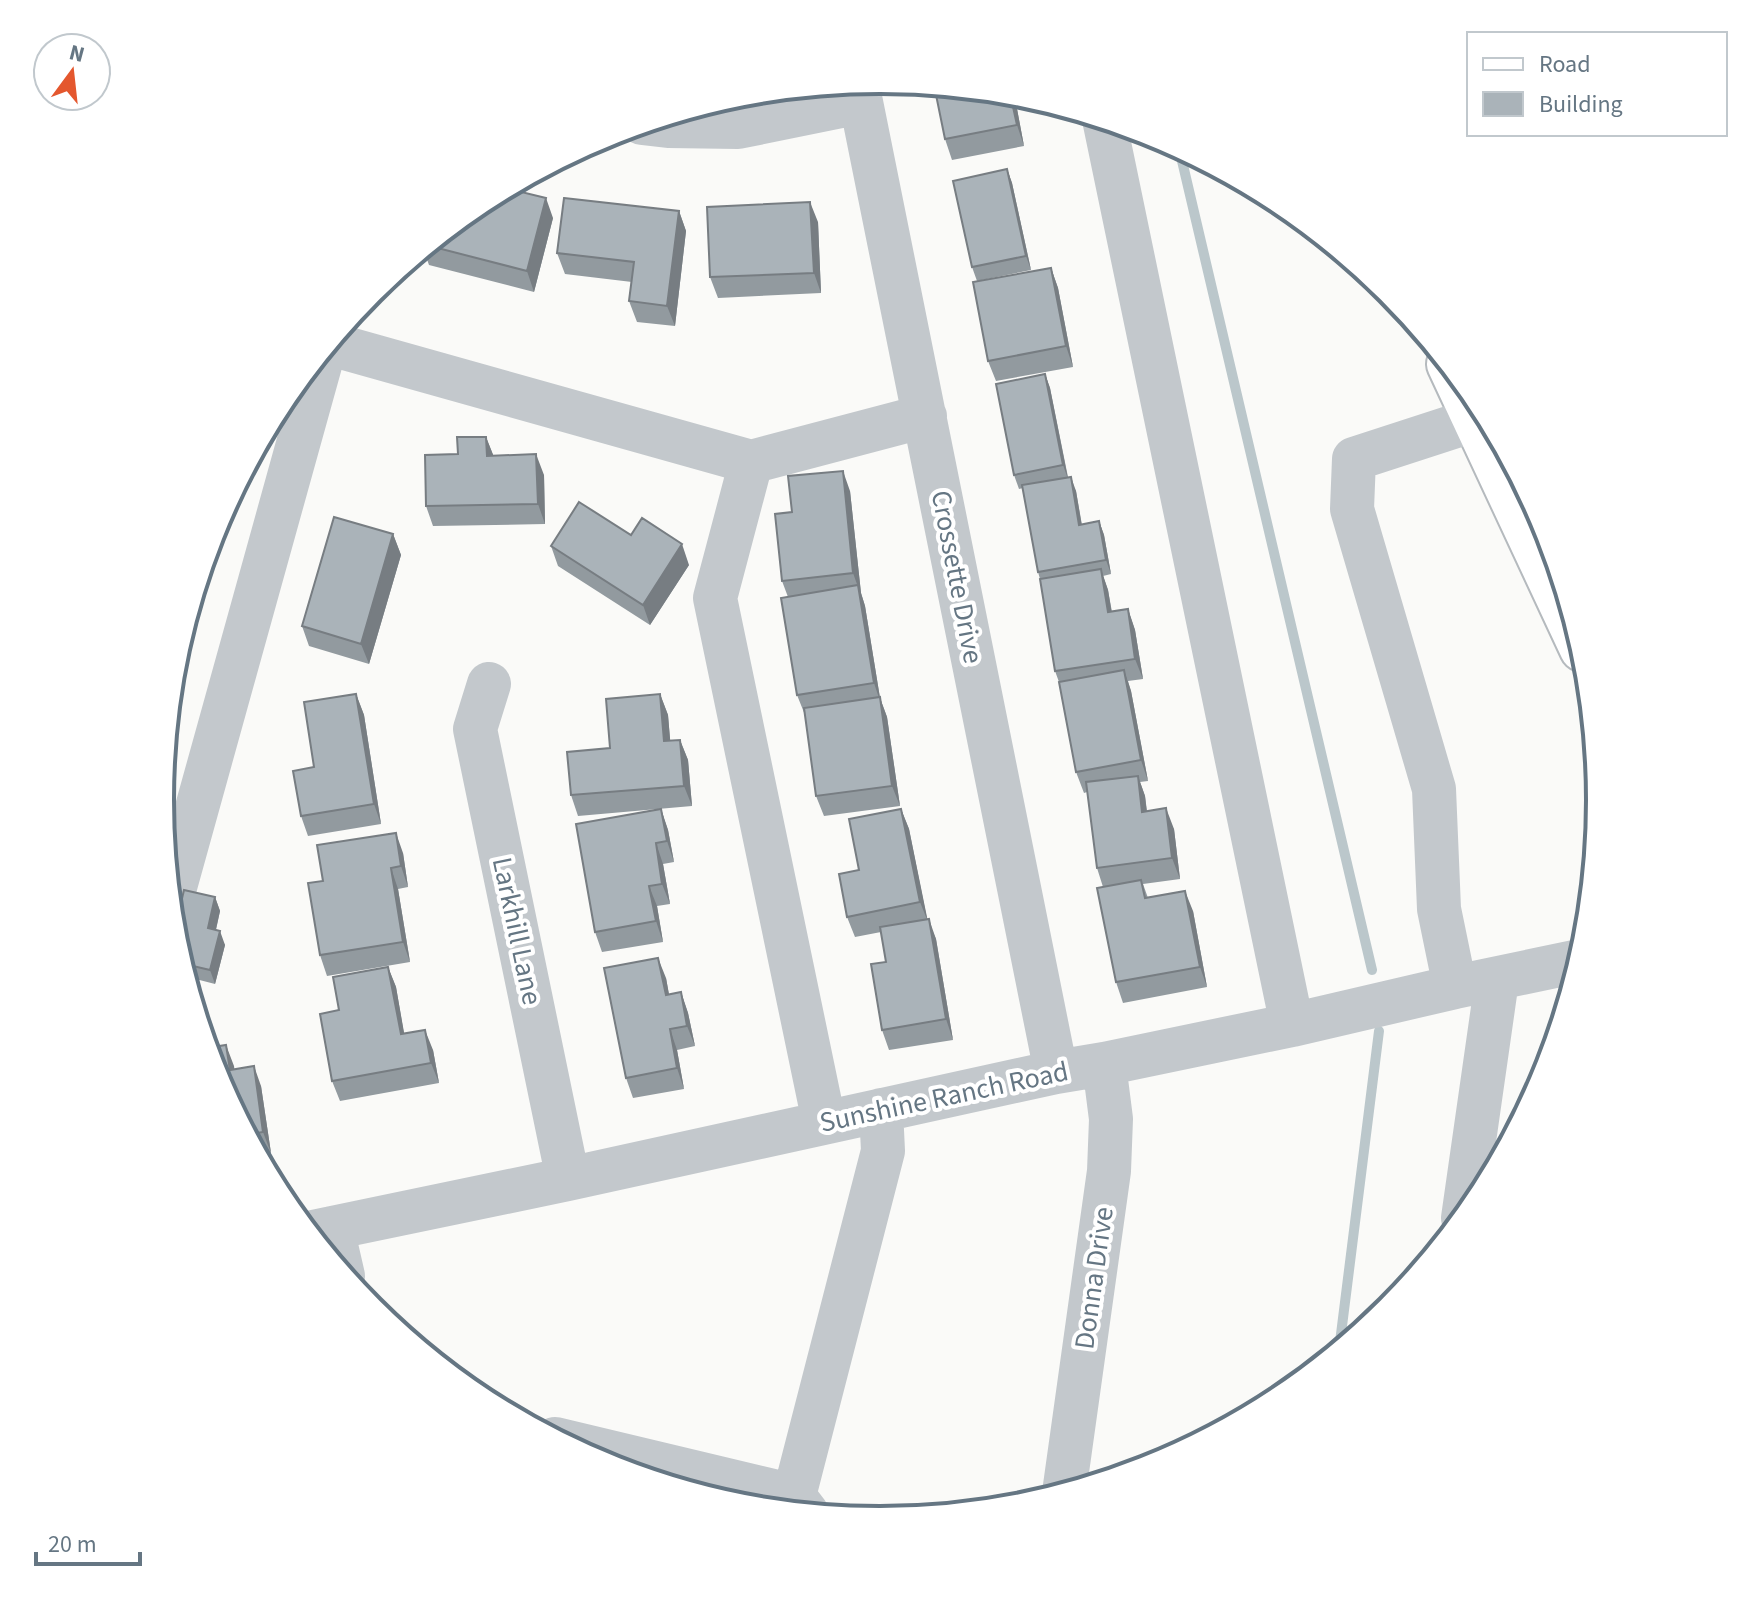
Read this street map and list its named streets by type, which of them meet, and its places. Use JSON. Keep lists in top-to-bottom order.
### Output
{
  "streets": {
    "street": [
      "Crossette Drive",
      "Larkhill Lane",
      "Sunshine Ranch Road",
      "Donna Drive"
    ]
  },
  "crossings": [
    ["Crossette Drive", "Sunshine Ranch Road"],
    ["Larkhill Lane", "Sunshine Ranch Road"],
    ["Sunshine Ranch Road", "Donna Drive"]
  ],
  "legend": ["Road", "Building"],
  "scale_bar": "20 m",
  "north": "top"
}
